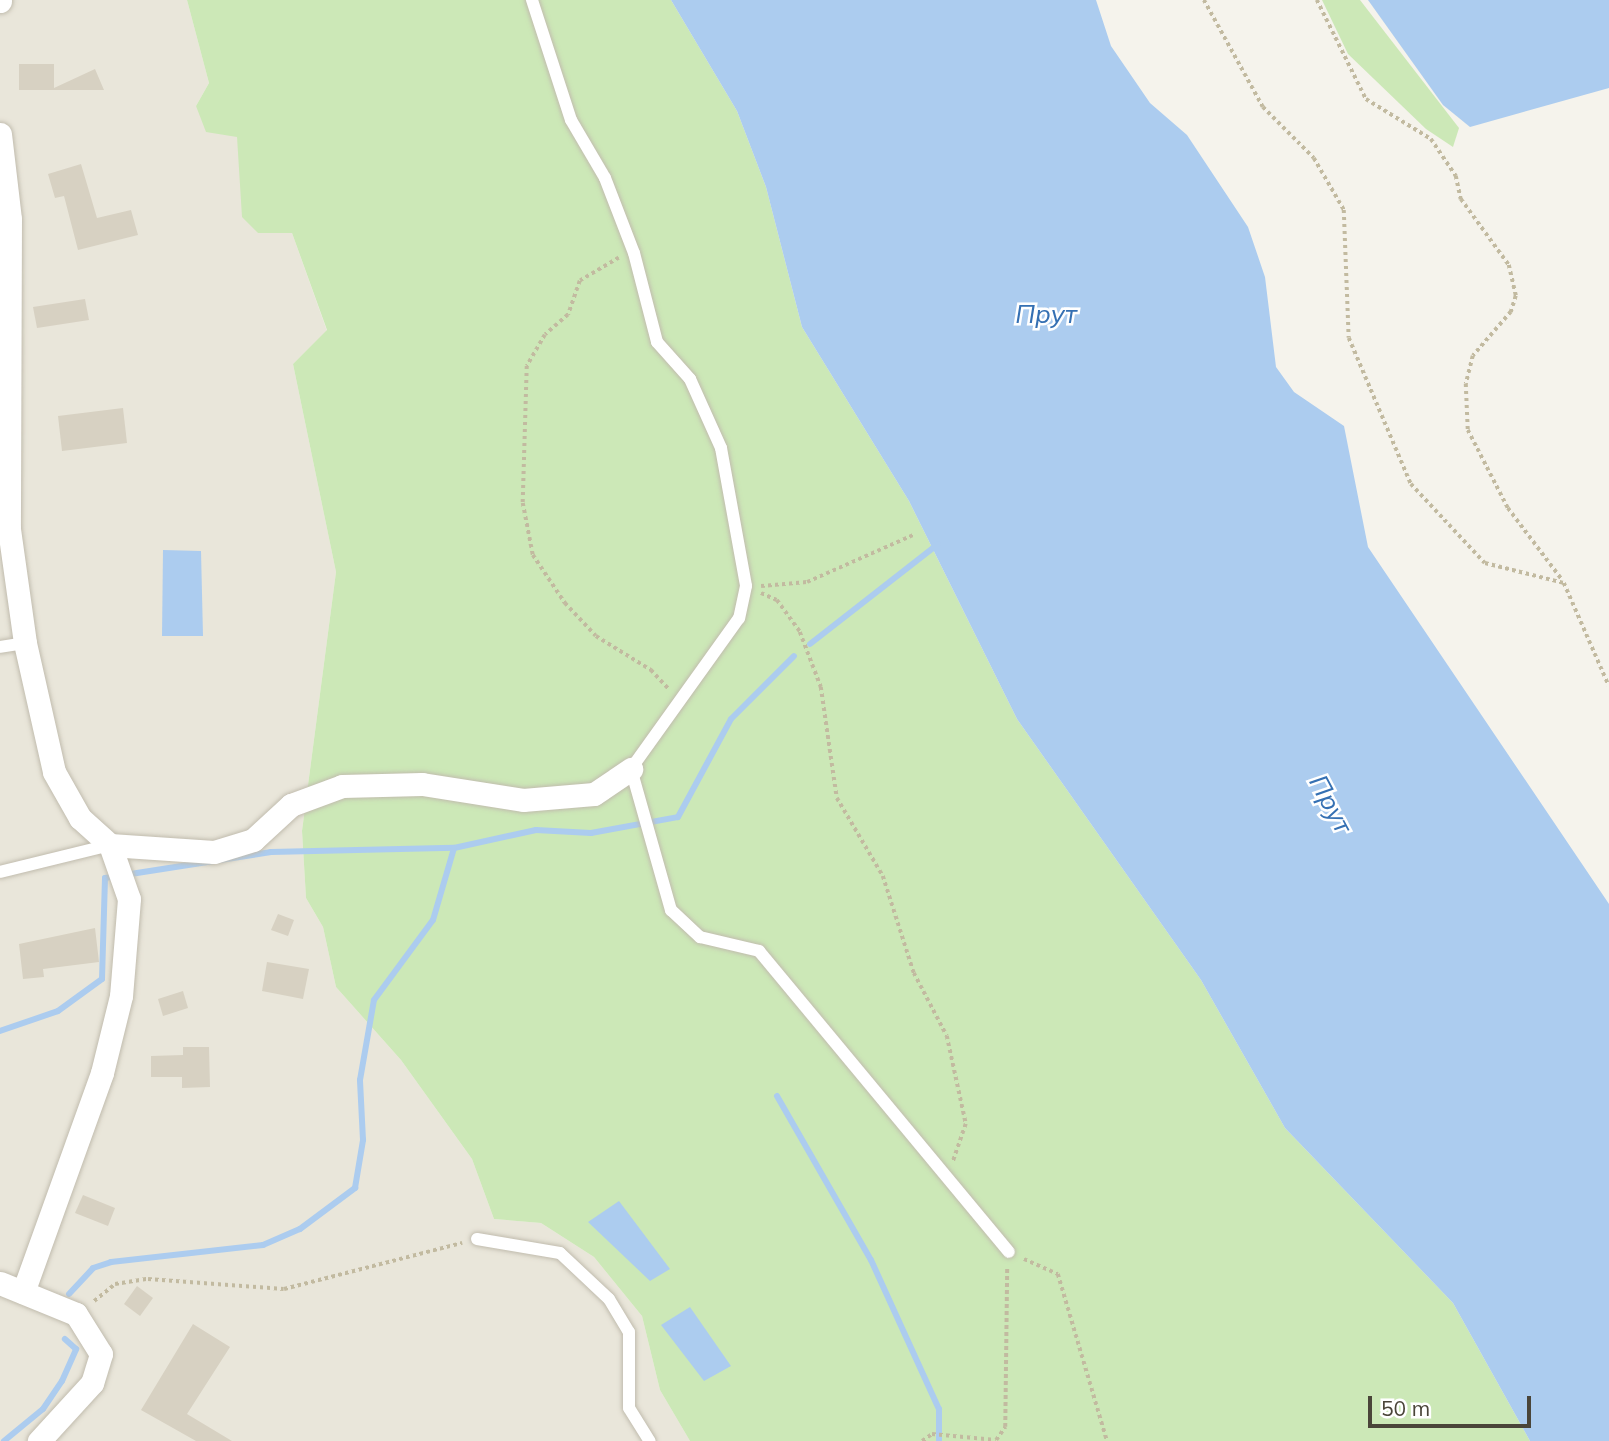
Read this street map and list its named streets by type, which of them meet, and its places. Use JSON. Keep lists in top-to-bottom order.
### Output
{
  "water": ["Прут"],
  "scale_bar": "50 m"
}
